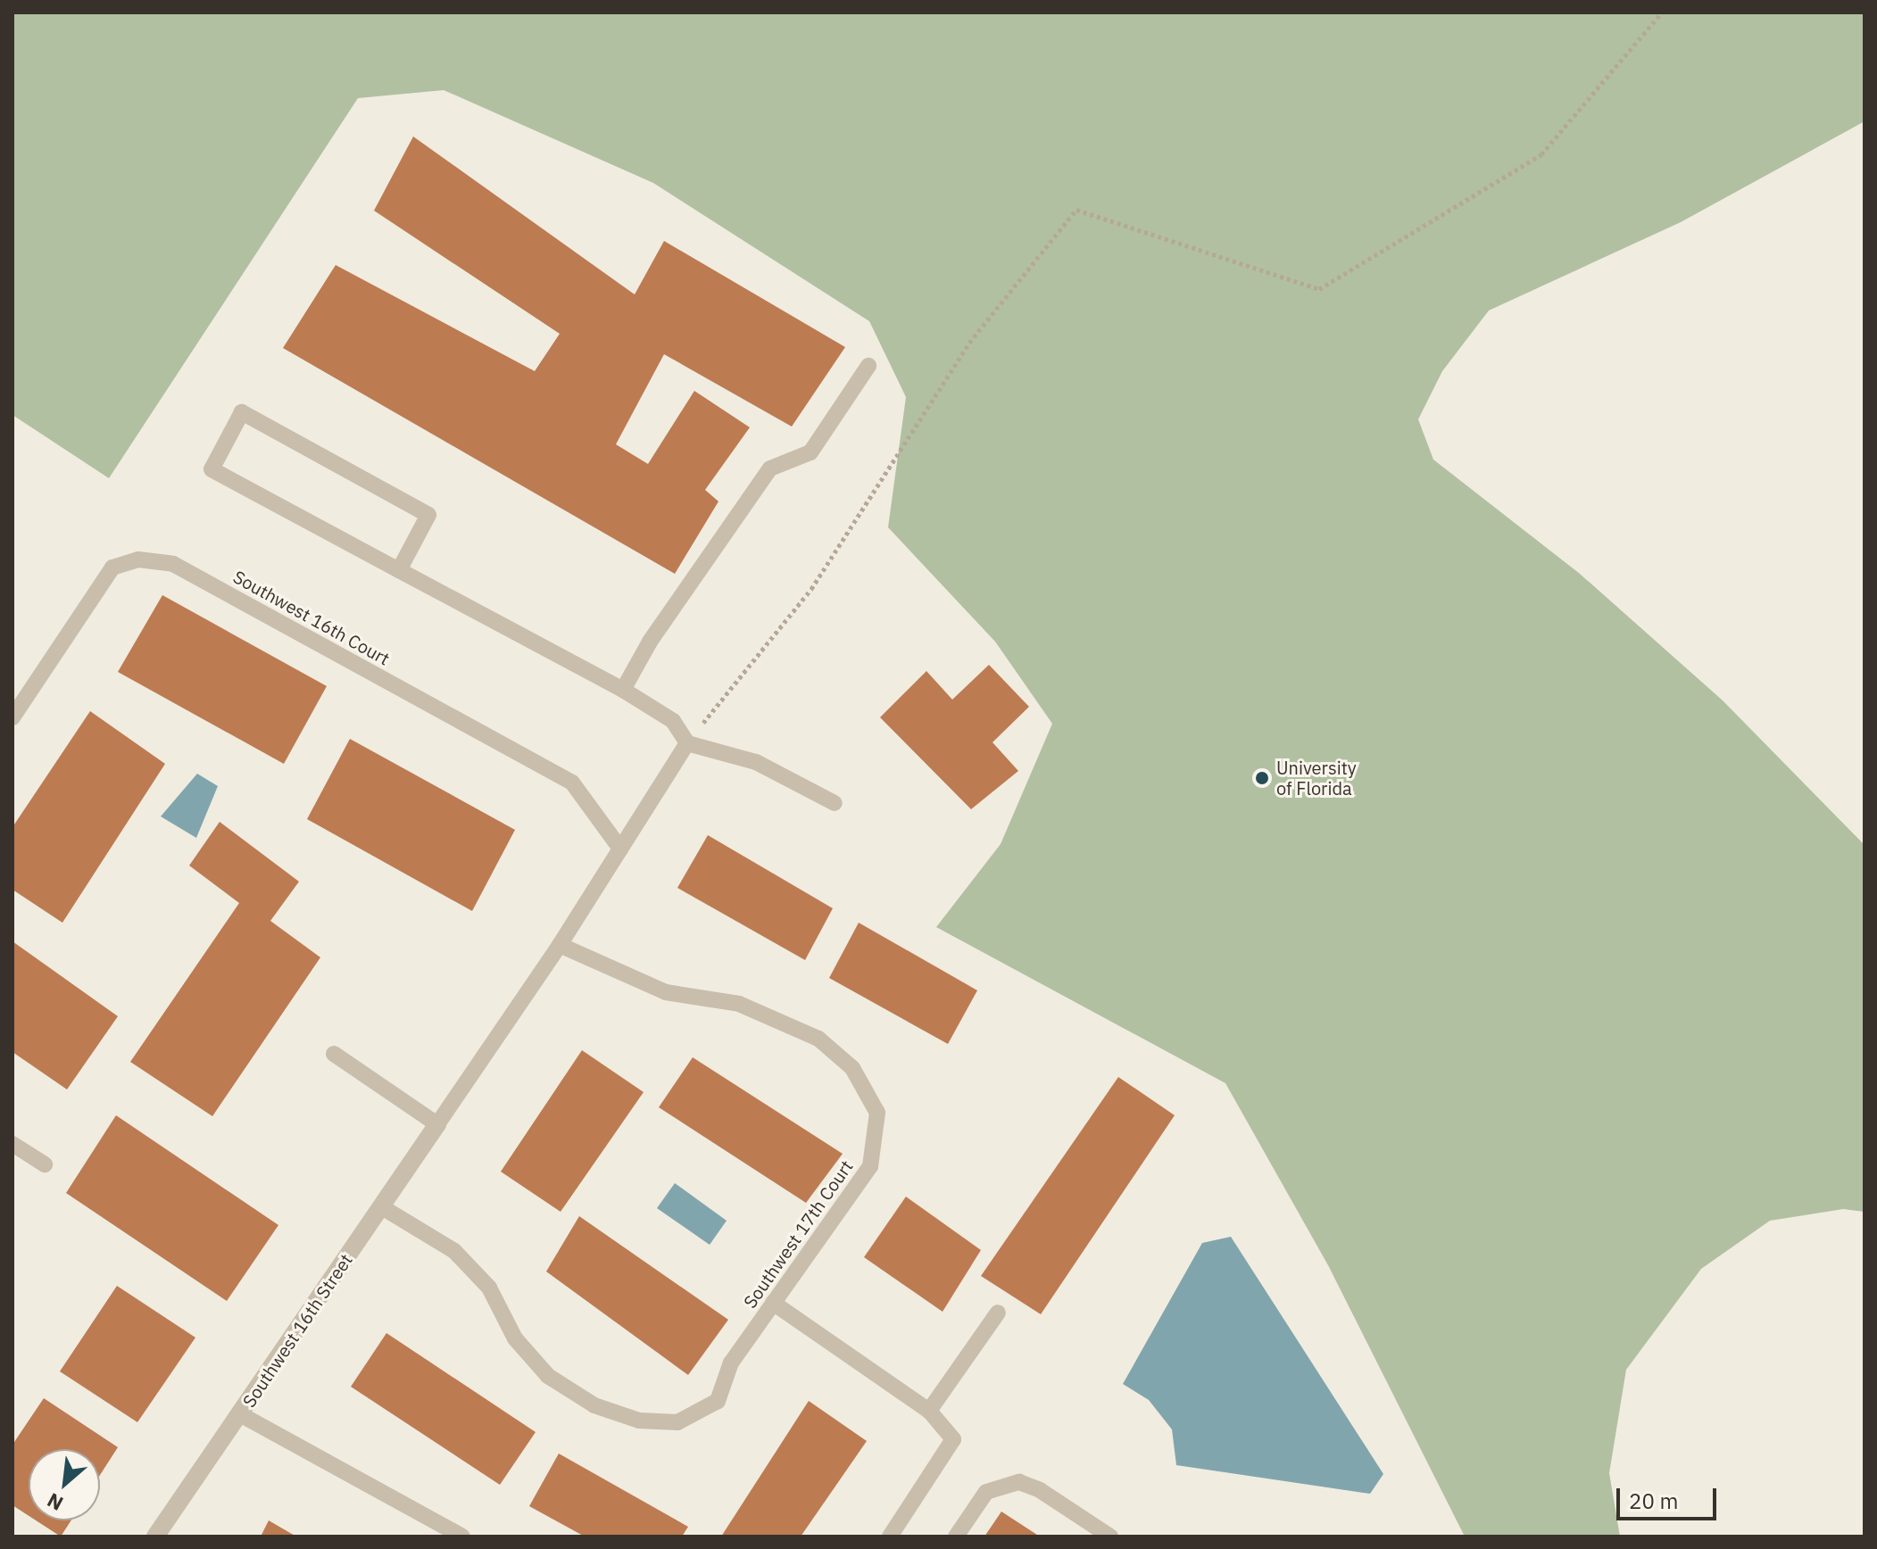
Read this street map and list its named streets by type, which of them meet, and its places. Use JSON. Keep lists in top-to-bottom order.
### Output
{
  "streets": {
    "street": ["Southwest 16th Street"],
    "lane": ["Southwest 16th Court", "Southwest 17th Court"]
  },
  "crossings": [
    ["Southwest 17th Court", "Southwest 16th Street"]
  ],
  "places": ["University of Florida"],
  "scale_bar": "20 m",
  "north": "bottom left"
}
